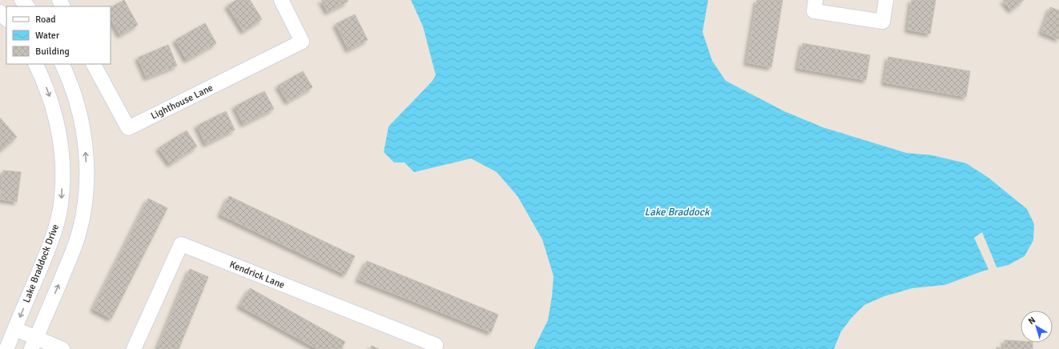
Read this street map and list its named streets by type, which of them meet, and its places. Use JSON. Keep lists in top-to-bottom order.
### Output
{
  "streets": {
    "street": ["Lighthouse Lane", "Lake Braddock Drive", "Kendrick Lane"]
  },
  "water": ["Lake Braddock"],
  "legend": ["Road", "Water", "Building"],
  "north": "top left"
}
